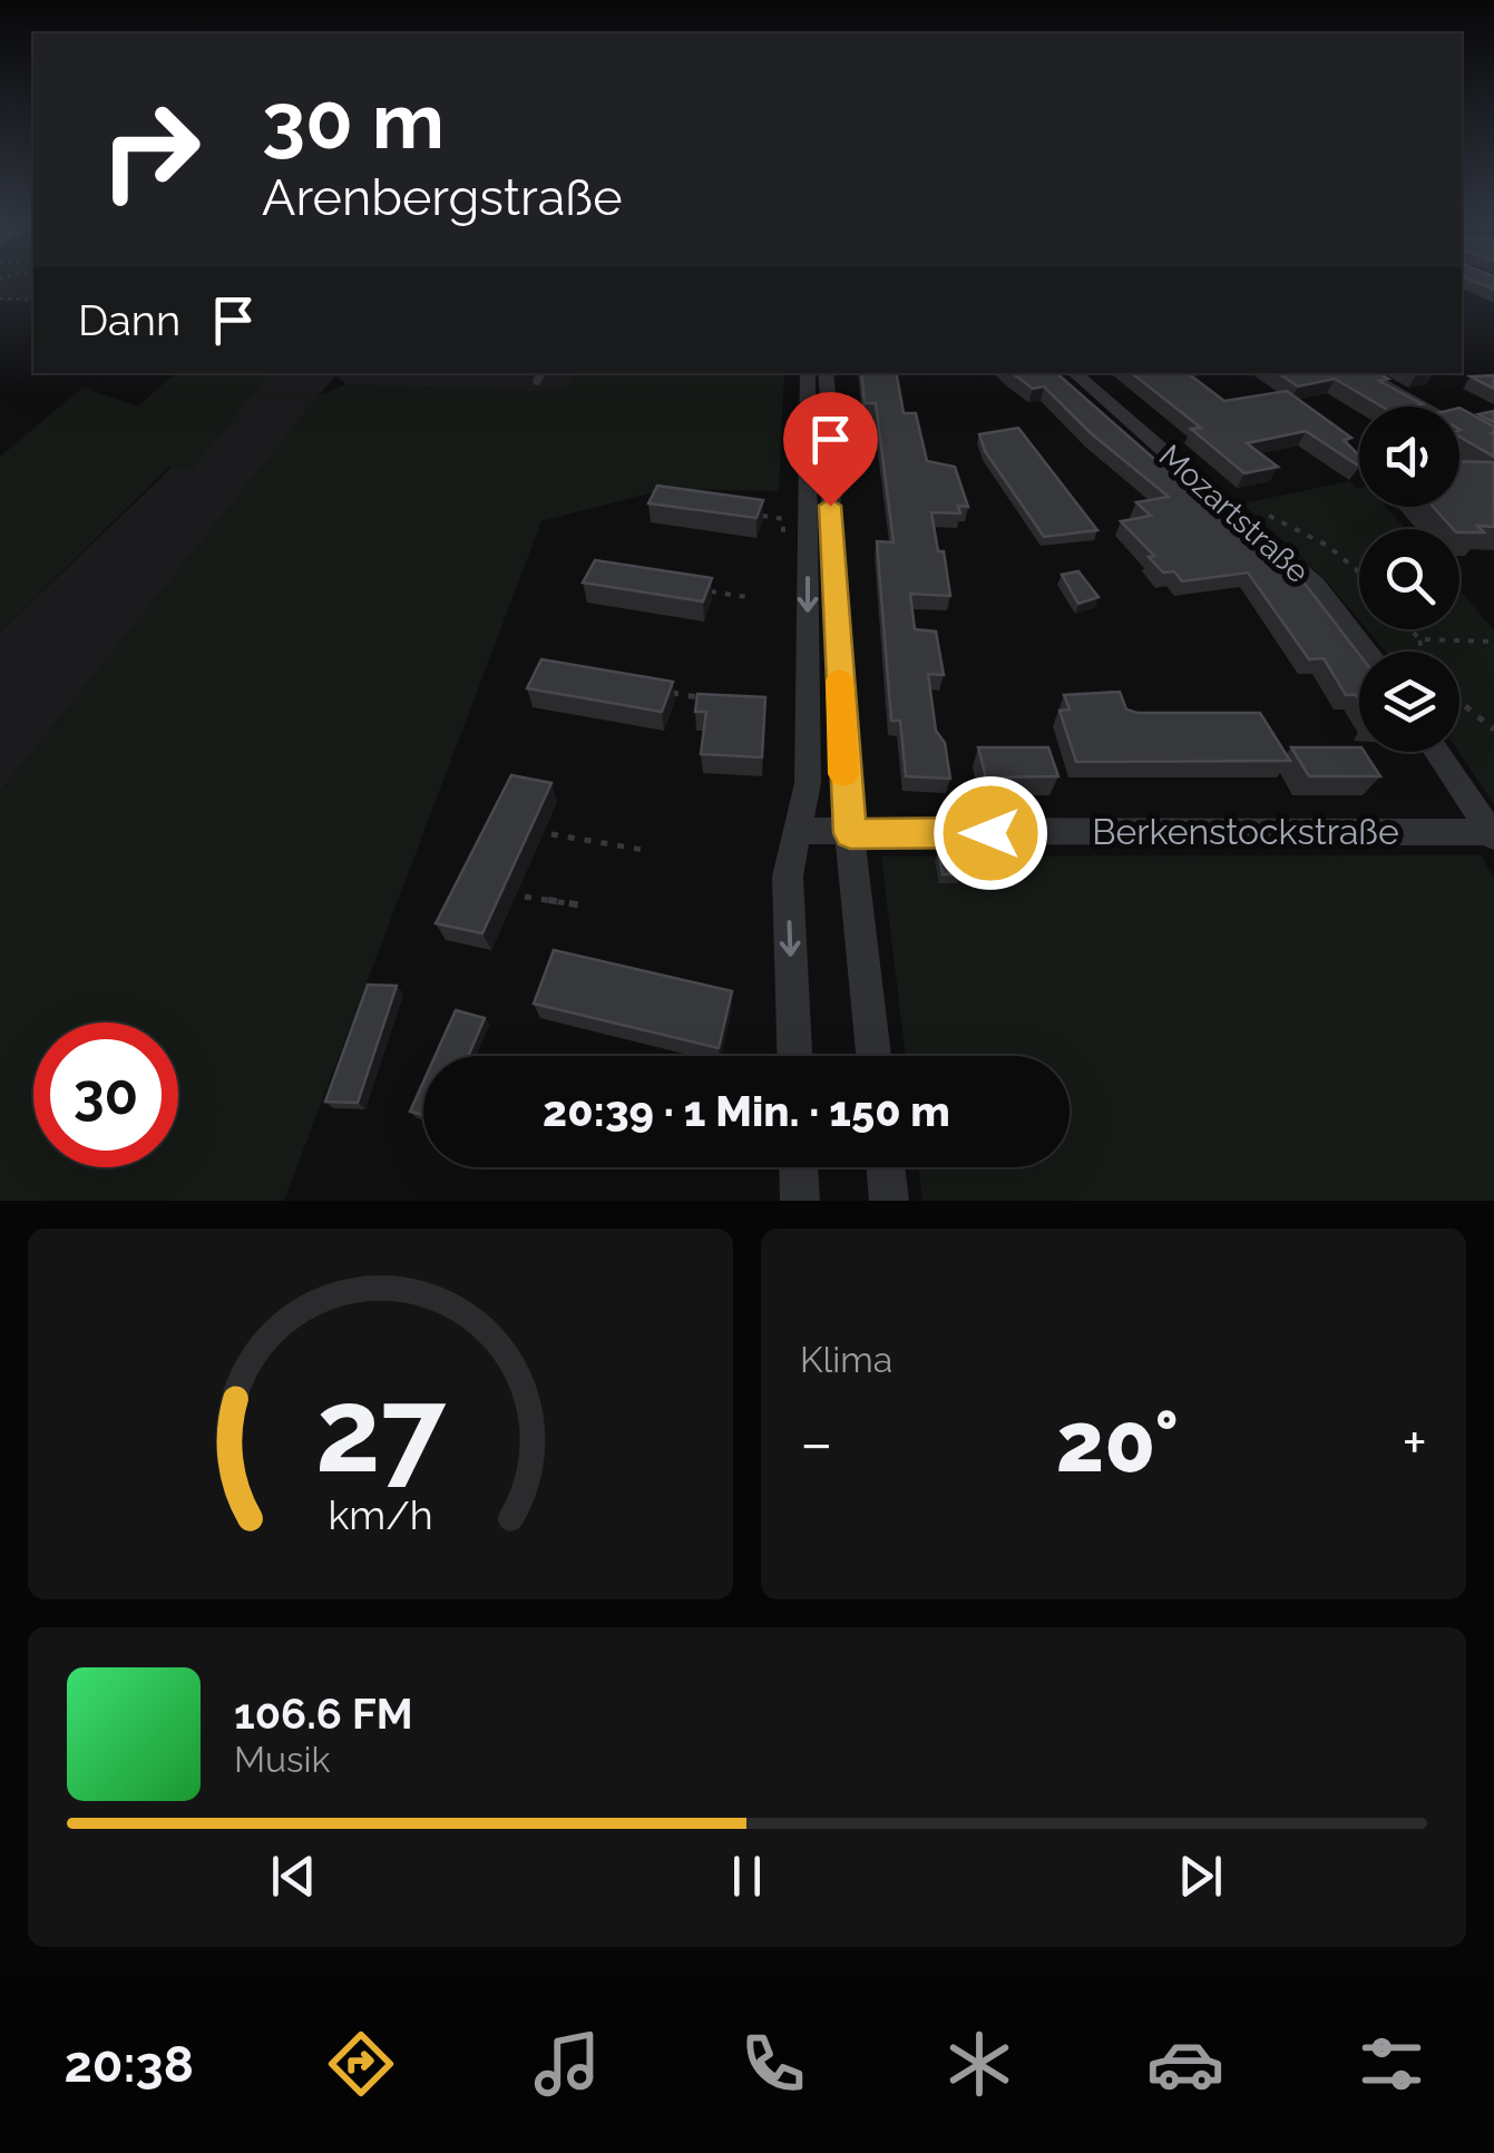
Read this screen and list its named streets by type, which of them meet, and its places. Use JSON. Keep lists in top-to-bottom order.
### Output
{
  "streets": {
    "street": ["Mozartstraße", "Berkenstockstraße"]
  },
  "page": {
    "turn": ["30 m", "Arenbergstraße"],
    "then": "Dann",
    "limit": "30",
    "trip": "20:39 · 1 Min. · 150 m",
    "tile": "Klima",
    "heat": ["−", "20°", "+"],
    "song": ["106.6 FM", "Musik"],
    "tabs": "20:38",
    "gauge": ["27", "km/h"]
  }
}
